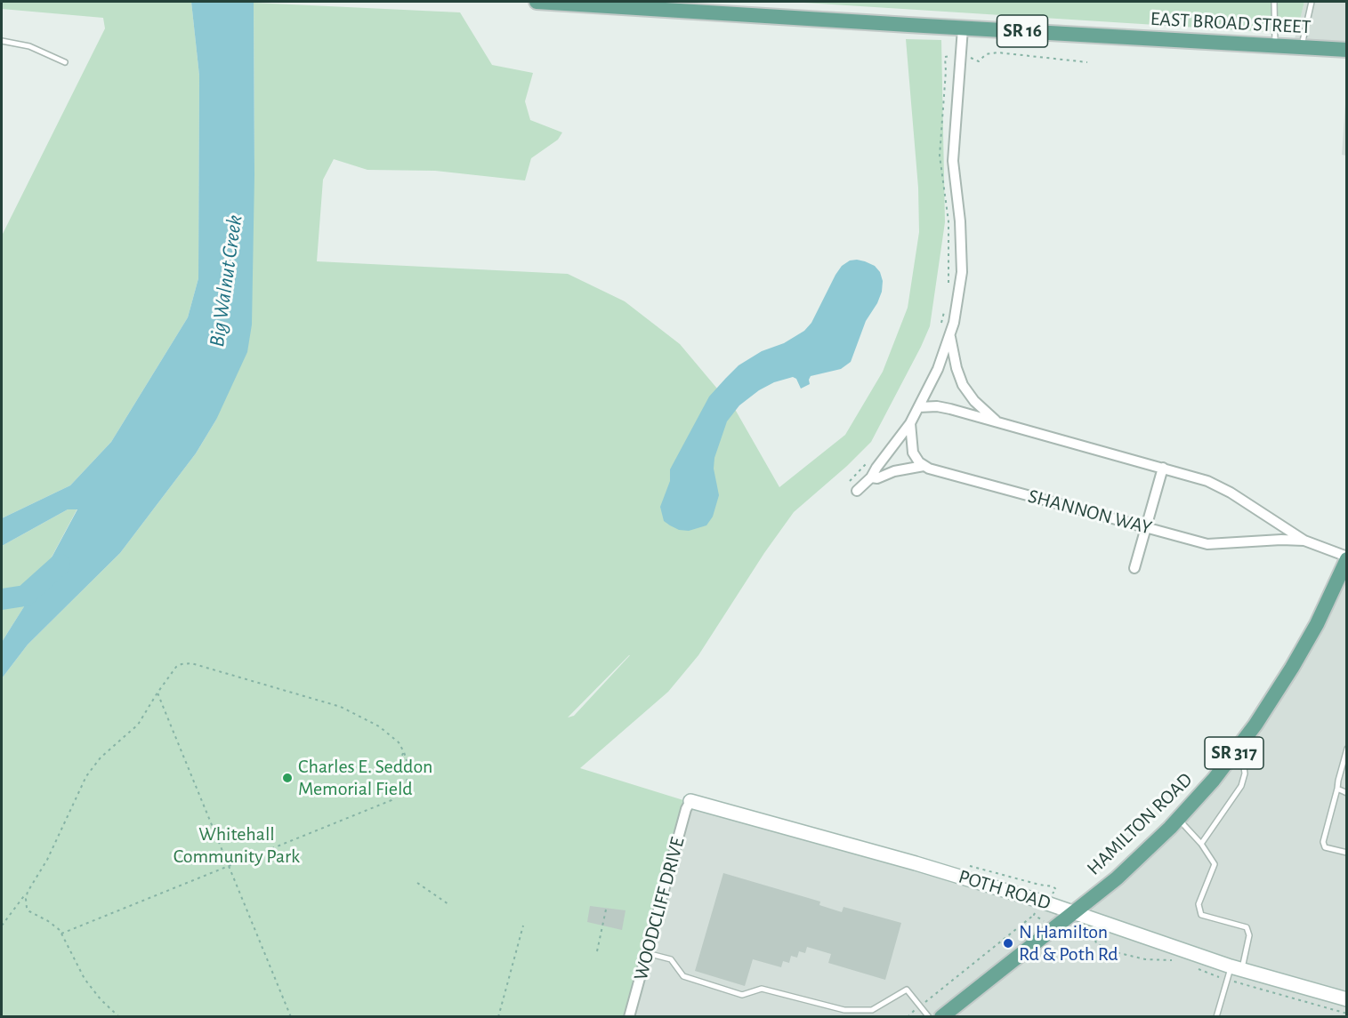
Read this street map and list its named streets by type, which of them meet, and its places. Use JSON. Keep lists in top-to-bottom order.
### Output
{
  "streets": {
    "main road": [
      "EAST BROAD STREET",
      "SR 16",
      "SR 317",
      "HAMILTON ROAD"
    ],
    "street": ["SHANNON WAY", "POTH ROAD", "WOODCLIFF DRIVE"]
  },
  "crossings": [
    ["SHANNON WAY", "HAMILTON ROAD"],
    ["HAMILTON ROAD", "POTH ROAD"],
    ["POTH ROAD", "WOODCLIFF DRIVE"]
  ],
  "water": ["Big Walnut Creek"],
  "parks": ["Whitehall Community Park"],
  "places": ["Charles E. Seddon Memorial Field", "N Hamilton Rd & Poth Rd"]
}
